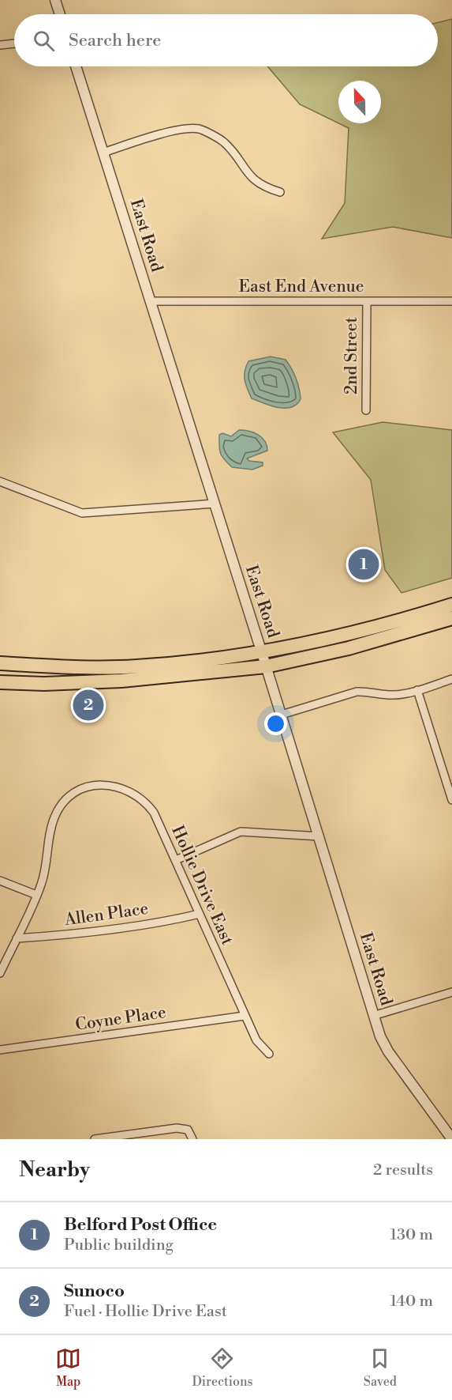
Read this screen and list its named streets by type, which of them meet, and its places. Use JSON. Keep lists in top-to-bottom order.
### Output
{
  "streets": {
    "street": [
      "East Road",
      "East End Avenue",
      "2nd Street",
      "Hollie Drive East",
      "Allen Place",
      "Coyne Place"
    ]
  },
  "crossings": [
    ["East Road", "East End Avenue"],
    ["East End Avenue", "2nd Street"],
    ["Hollie Drive East", "Allen Place"],
    ["Hollie Drive East", "Coyne Place"]
  ],
  "north": "top",
  "page": {
    "search": "Search here",
    "pins": ["1", "2"],
    "heading": ["Nearby", "2 results"],
    "list": [
      {
        "mark": "1",
        "name": "Belford Post Office",
        "note": "Public building",
        "value": "130 m"
      },
      {
        "mark": "2",
        "name": "Sunoco",
        "note": "Fuel · Hollie Drive East",
        "value": "140 m"
      }
    ],
    "nav": ["Map", "Directions", "Saved"]
  }
}
